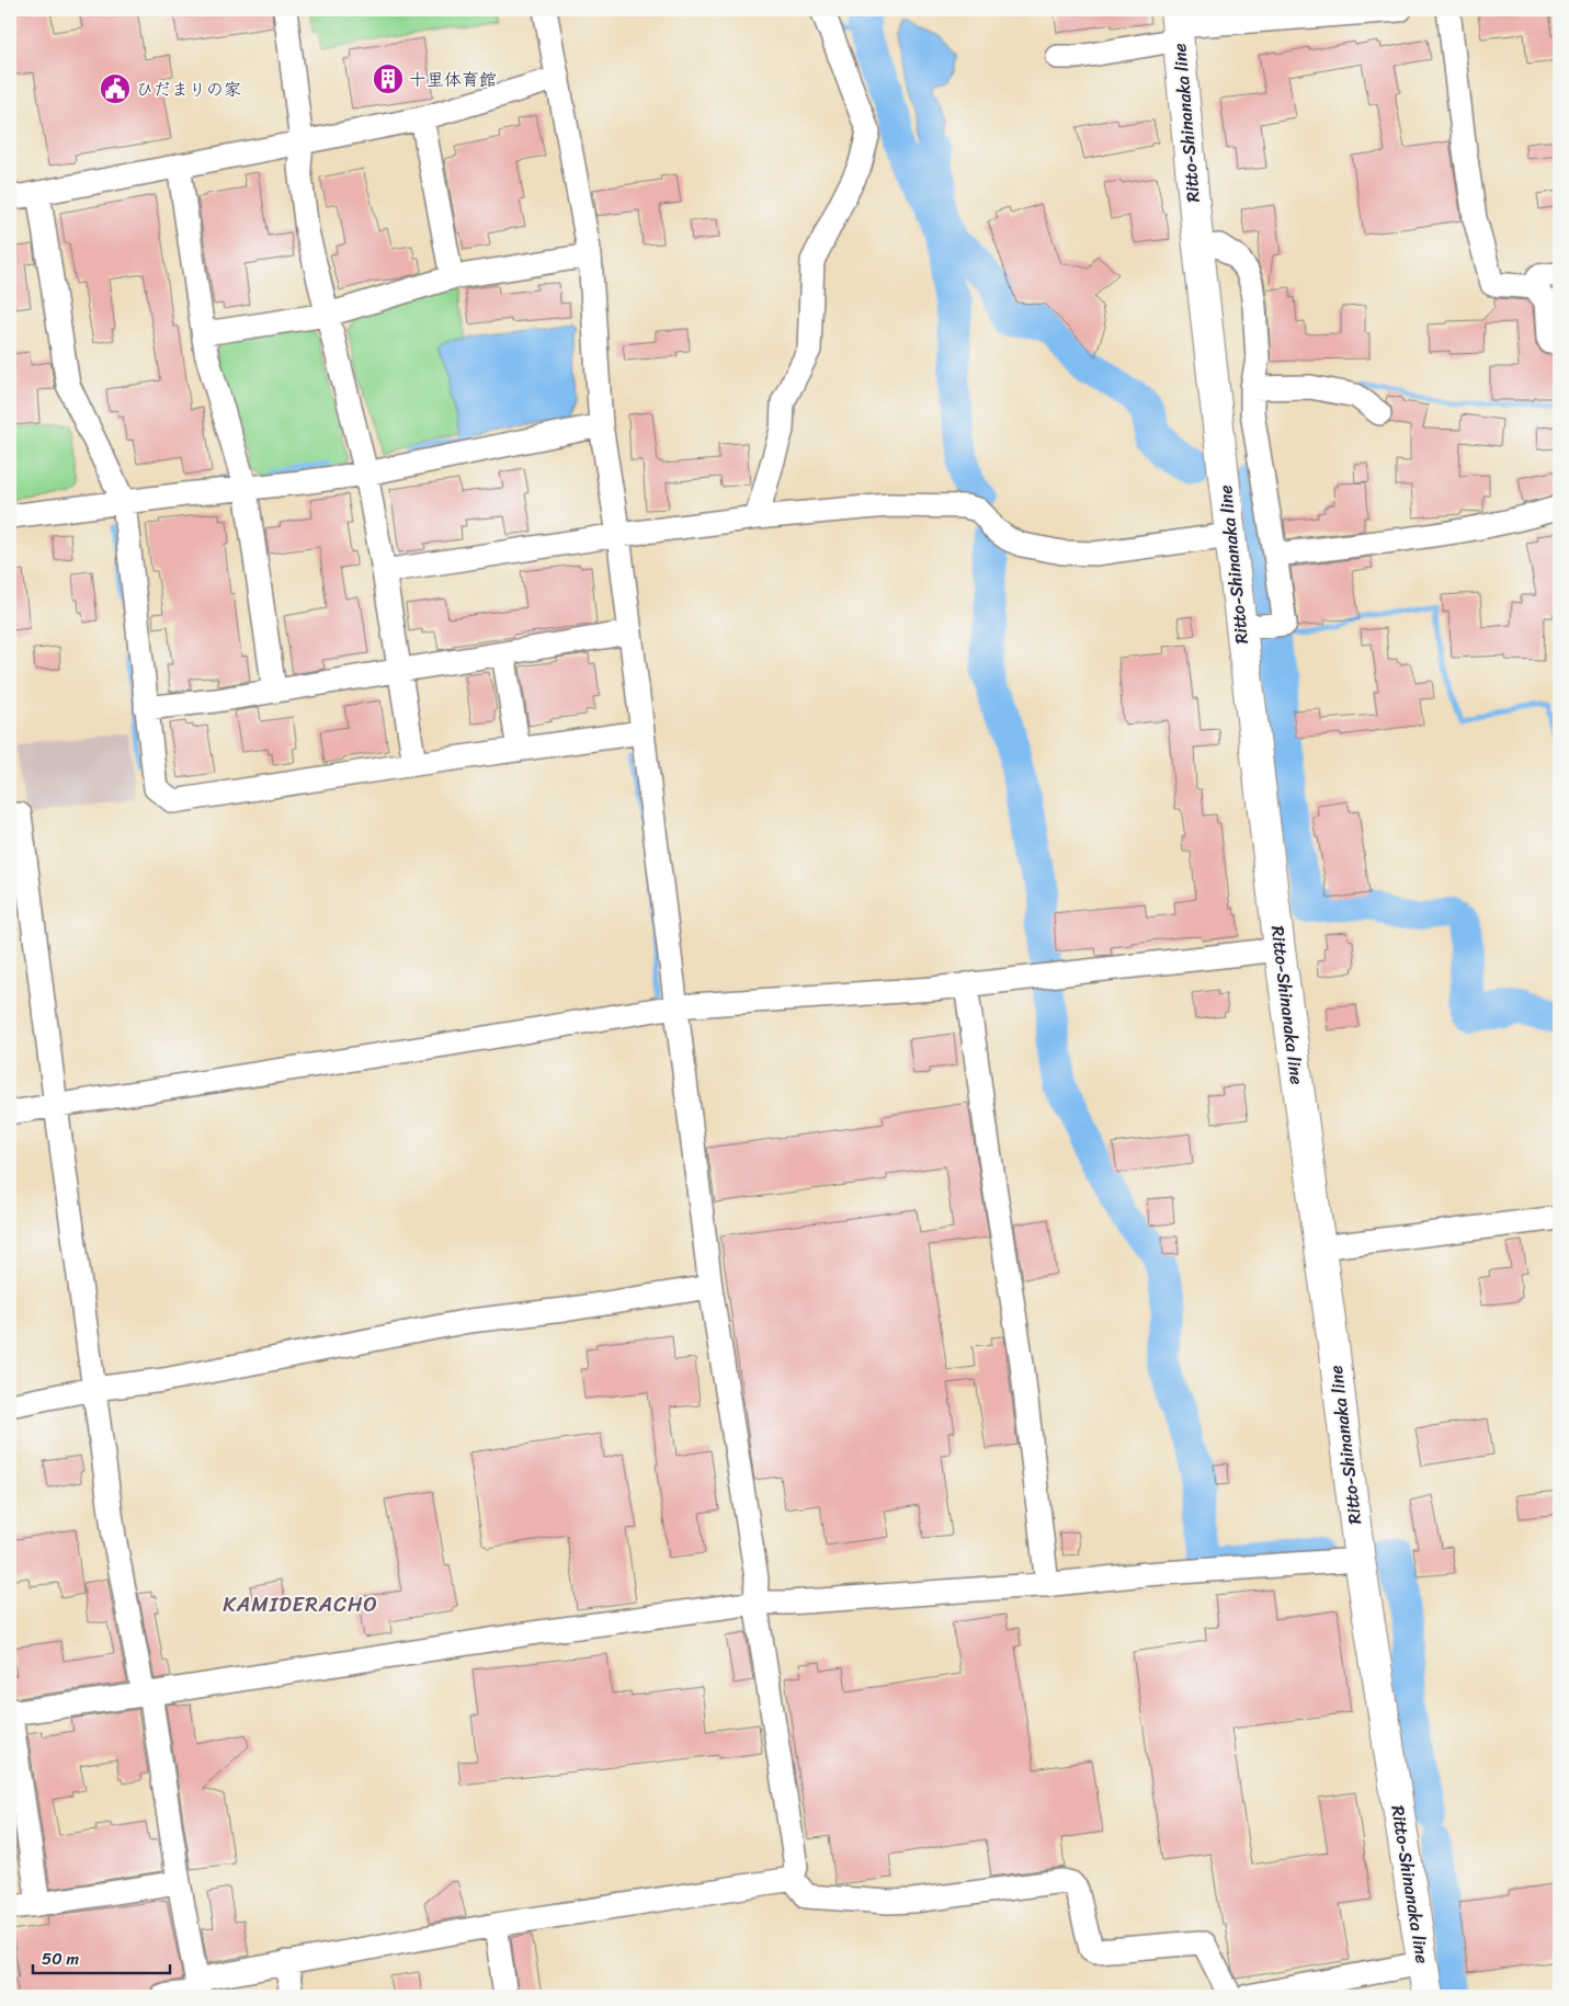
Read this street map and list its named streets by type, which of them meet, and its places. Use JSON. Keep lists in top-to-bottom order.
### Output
{
  "streets": {
    "main road": ["Ritto-Shinanaka line"]
  },
  "districts": ["KAMIDERACHO"],
  "places": {
    "building": ["十里体育館"],
    "public building": ["ひだまりの家"]
  },
  "scale_bar": "50 m"
}
